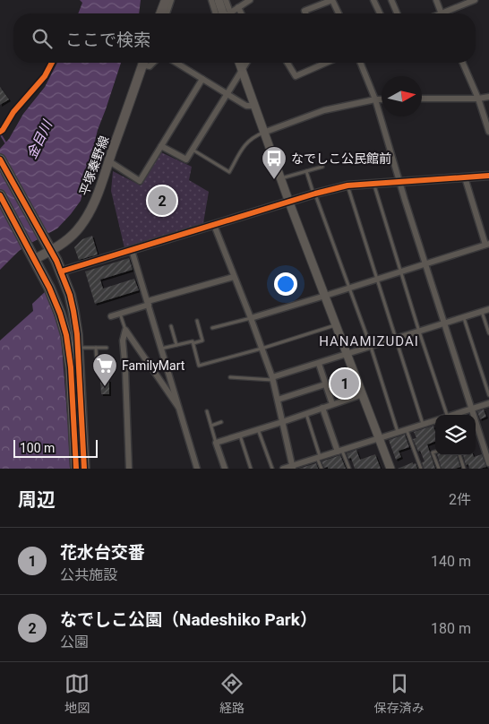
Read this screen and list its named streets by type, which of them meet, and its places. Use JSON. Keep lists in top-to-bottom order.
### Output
{
  "streets": {
    "main road": ["平塚秦野線"]
  },
  "districts": ["HANAMIZUDAI"],
  "water": ["金目川"],
  "places": {
    "bus stop": ["なでしこ公民館前"],
    "supermarket": ["FamilyMart"]
  },
  "scale_bar": "100 m",
  "north": "right",
  "page": {
    "search": "ここで検索",
    "pins": ["2", "1"],
    "scale": "100 m",
    "heading": ["周辺", "2件"],
    "list": [
      {
        "mark": "1",
        "name": "花水台交番",
        "note": "公共施設",
        "value": "140 m"
      },
      {
        "mark": "2",
        "name": "なでしこ公園（Nadeshiko Park）",
        "note": "公園",
        "value": "180 m"
      }
    ],
    "nav": ["地図", "経路", "保存済み"]
  }
}
